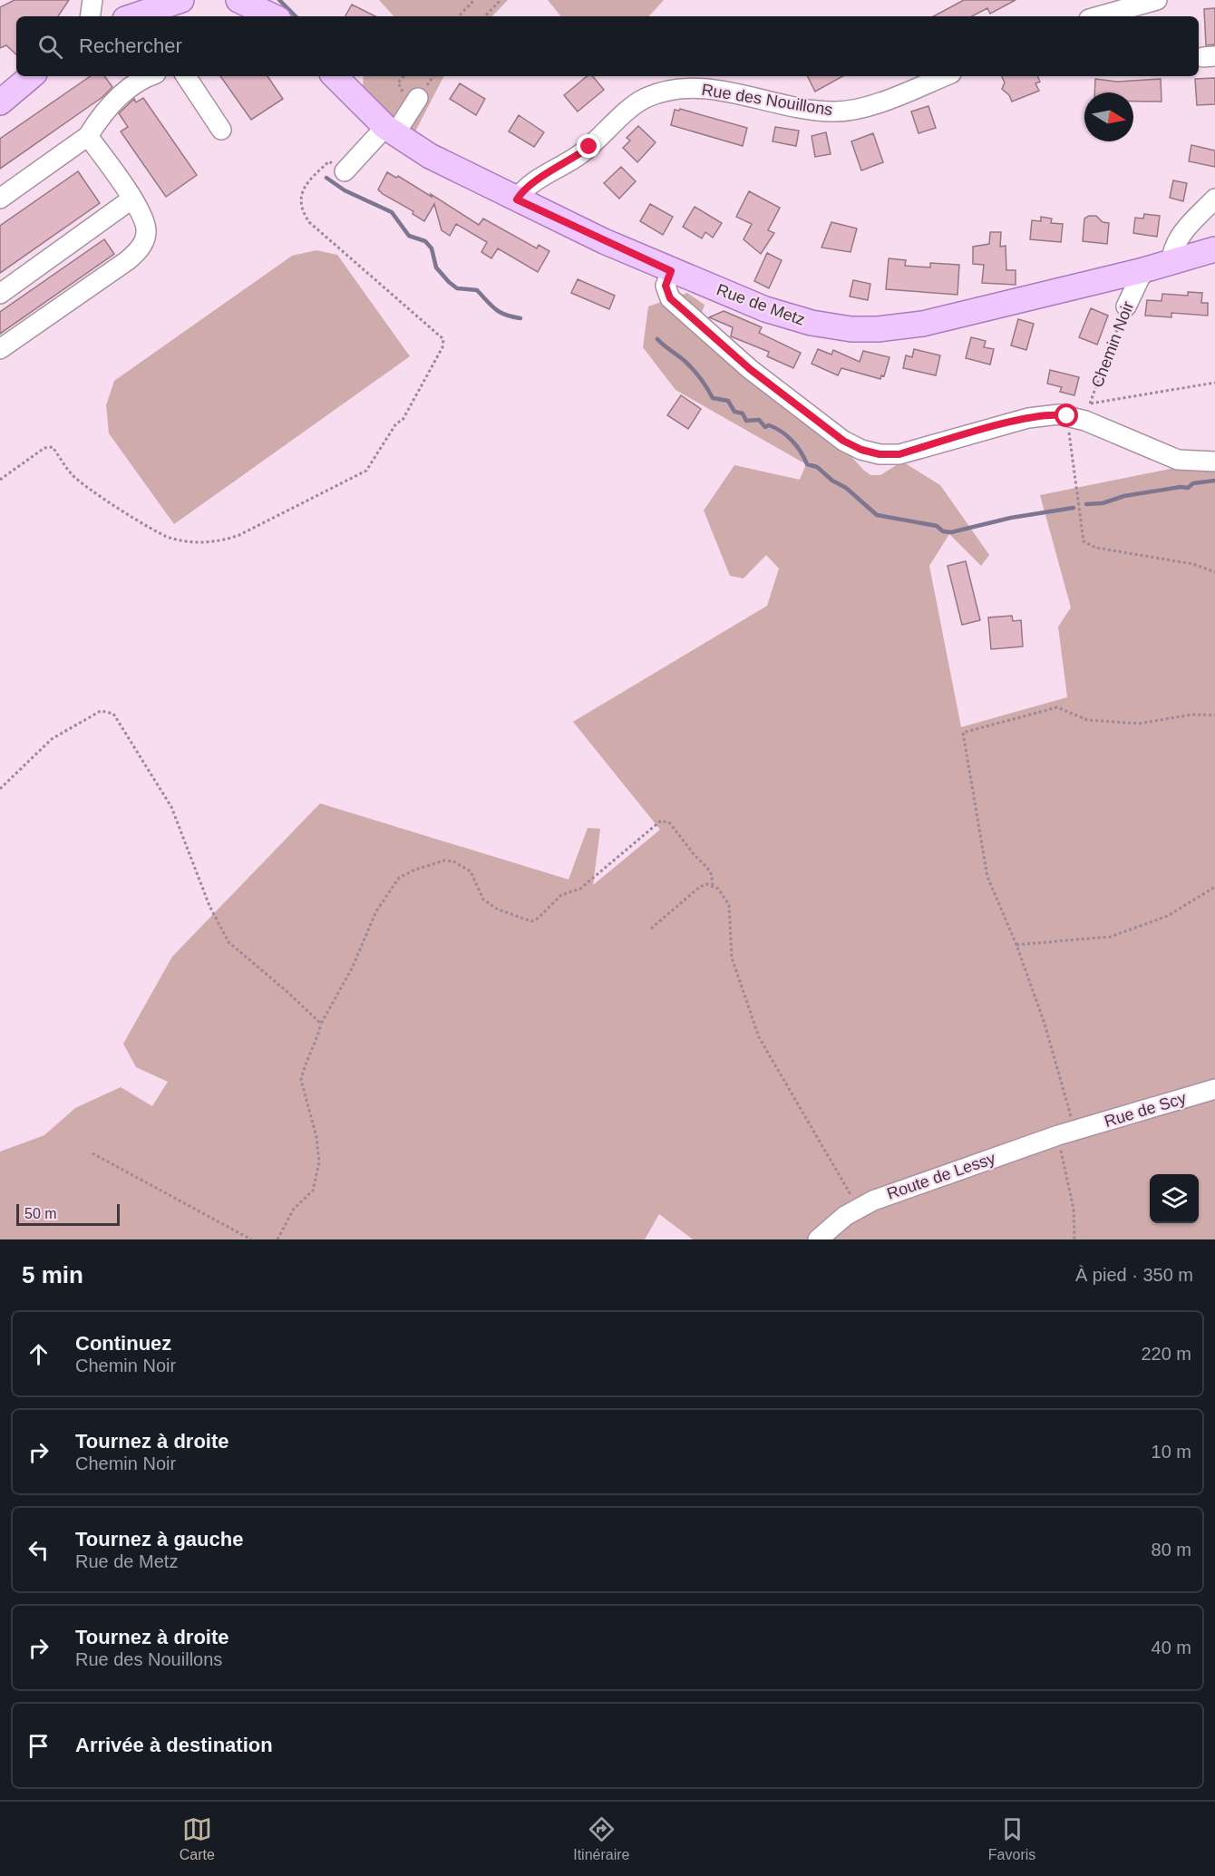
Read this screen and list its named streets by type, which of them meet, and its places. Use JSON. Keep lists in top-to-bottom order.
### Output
{
  "streets": {
    "main road": ["Rue de Metz"],
    "street": [
      "Rue des Nouillons",
      "Chemin Noir",
      "Rue de Scy",
      "Route de Lessy"
    ]
  },
  "crossings": [
    ["Rue des Nouillons", "Rue de Metz"],
    ["Rue de Metz", "Chemin Noir"],
    ["Rue de Scy", "Route de Lessy"]
  ],
  "scale_bar": "50 m",
  "north": "right",
  "page": {
    "search": "Rechercher",
    "scale": "50 m",
    "heading": ["5 min", "À pied · 350 m"],
    "list": [
      ["Continuez", "Chemin Noir", "220 m"],
      ["Tournez à droite", "Chemin Noir", "10 m"],
      ["Tournez à gauche", "Rue de Metz", "80 m"],
      ["Tournez à droite", "Rue des Nouillons", "40 m"],
      "Arrivée à destination"
    ],
    "nav": ["Carte", "Itinéraire", "Favoris"]
  }
}
